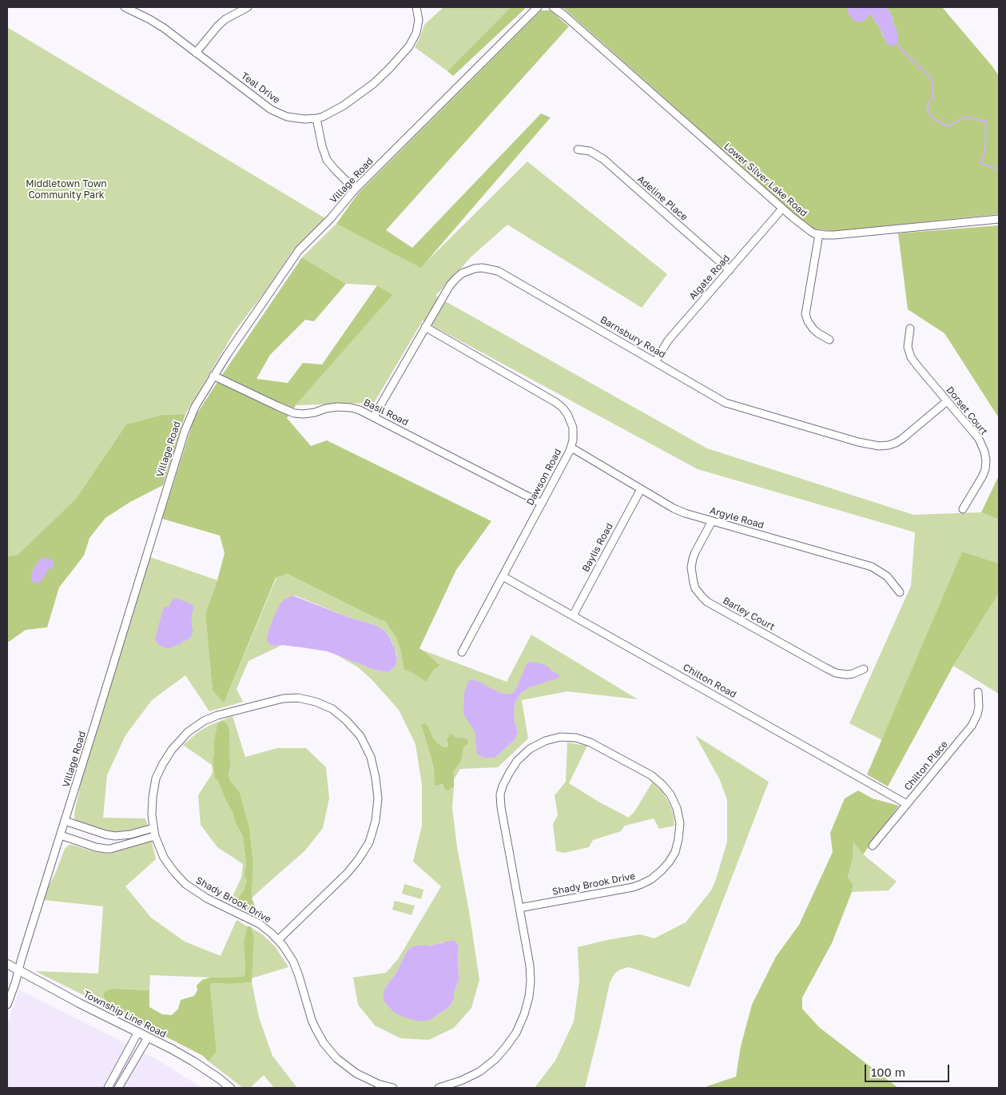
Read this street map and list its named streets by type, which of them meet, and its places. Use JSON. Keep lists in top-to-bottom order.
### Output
{
  "streets": {
    "street": [
      "Teal Drive",
      "Lower Silver Lake Road",
      "Village Road",
      "Adeline Place",
      "Algate Road",
      "Barnsbury Road",
      "Dorset Court",
      "Basil Road",
      "Dawson Road",
      "Argyle Road",
      "Baylis Road",
      "Barley Court",
      "Chilton Road",
      "Chilton Place",
      "Shady Brook Drive",
      "Township Line Road"
    ]
  },
  "crossings": [
    ["Lower Silver Lake Road", "Algate Road"],
    ["Village Road", "Basil Road"],
    ["Village Road", "Township Line Road"],
    ["Adeline Place", "Algate Road"],
    ["Algate Road", "Barnsbury Road"],
    ["Barnsbury Road", "Dorset Court"],
    ["Barnsbury Road", "Basil Road"],
    ["Barnsbury Road", "Dawson Road"],
    ["Basil Road", "Dawson Road"],
    ["Dawson Road", "Argyle Road"],
    ["Dawson Road", "Chilton Road"],
    ["Argyle Road", "Baylis Road"],
    ["Argyle Road", "Barley Court"],
    ["Baylis Road", "Chilton Road"],
    ["Chilton Road", "Chilton Place"]
  ],
  "parks": ["Middletown Town Community Park"],
  "scale_bar": "100 m"
}
